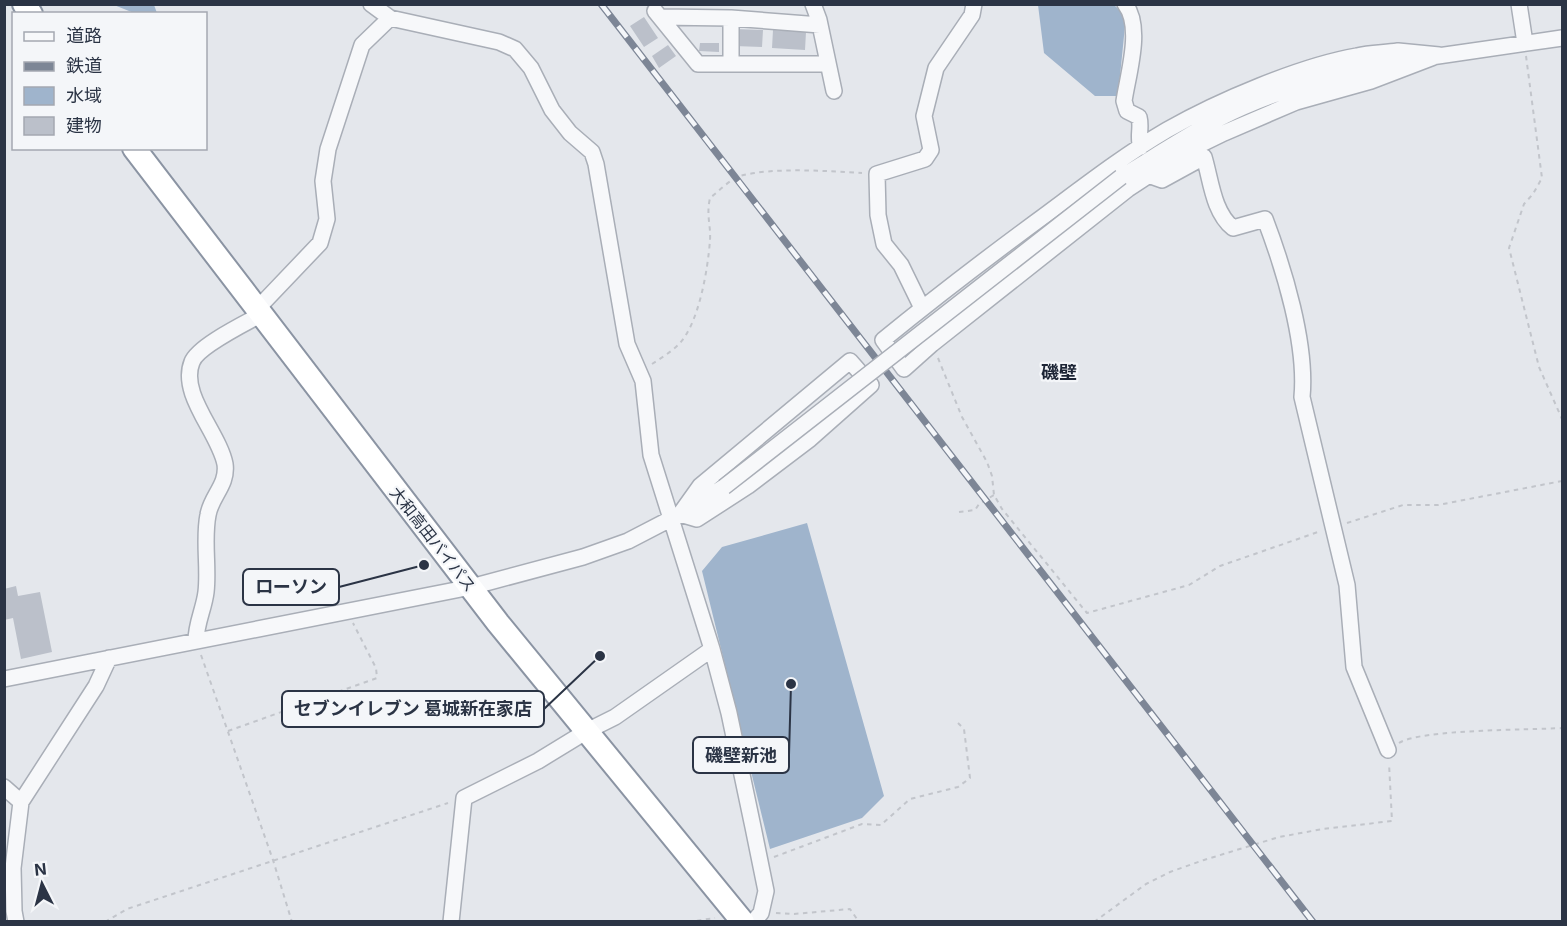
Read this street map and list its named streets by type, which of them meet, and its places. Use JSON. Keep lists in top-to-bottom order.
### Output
{
  "streets": {
    "highway": ["大和高田バイパス"]
  },
  "districts": ["磯壁"],
  "places": ["ローソン", "セブンイレブン 葛城新在家店", "磯壁新池"],
  "legend": [
    "道路",
    "鉄道",
    "水域",
    "建物"
  ],
  "north": "top"
}
